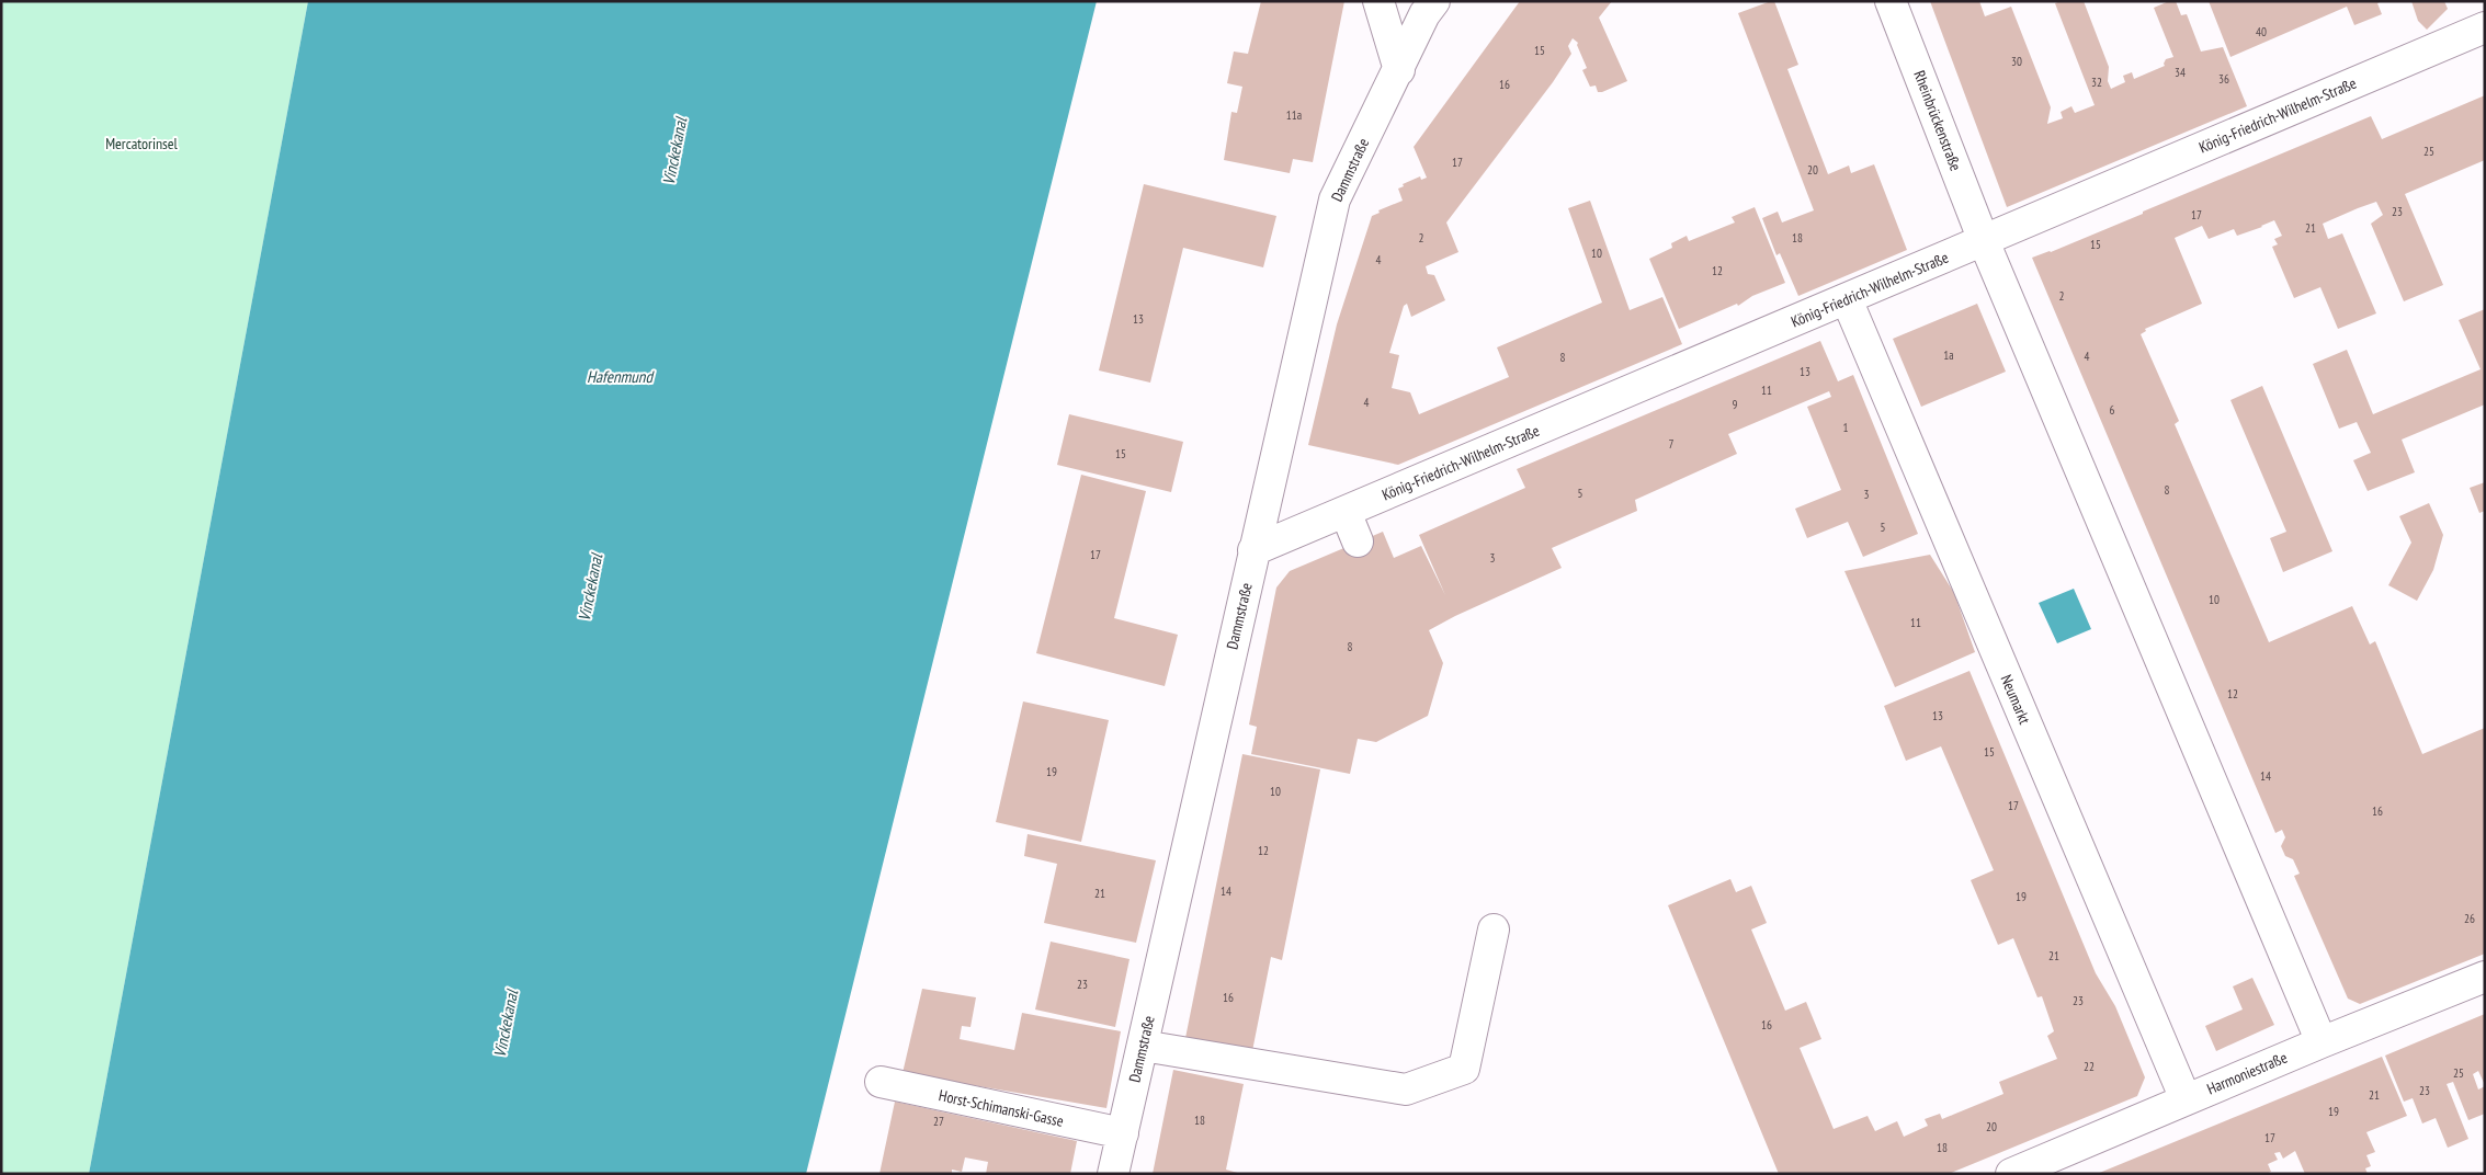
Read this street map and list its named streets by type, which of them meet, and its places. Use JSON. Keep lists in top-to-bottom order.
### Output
{
  "streets": {
    "street": [
      "König-Friedrich-Wilhelm-Straße",
      "Rheinbrückenstraße",
      "Dammstraße",
      "Neumarkt",
      "Harmoniestraße",
      "Horst-Schimanski-Gasse"
    ]
  },
  "crossings": [
    ["König-Friedrich-Wilhelm-Straße", "Rheinbrückenstraße"],
    ["König-Friedrich-Wilhelm-Straße", "Dammstraße"],
    ["König-Friedrich-Wilhelm-Straße", "Neumarkt"],
    ["Dammstraße", "Horst-Schimanski-Gasse"],
    ["Neumarkt", "Harmoniestraße"]
  ],
  "water": ["Vinckekanal", "Hafenmund"],
  "parks": ["Mercatorinsel"],
  "house_numbers": [
    "40",
    "15",
    "30",
    "34",
    "36",
    "32",
    "16",
    "11a",
    "25",
    "17",
    "20",
    "23",
    "17",
    "21",
    "2",
    "18",
    "15",
    "10",
    "4",
    "12",
    "2",
    "13",
    "1a",
    "4",
    "8",
    "13",
    "11",
    "4",
    "9",
    "6",
    "1",
    "7",
    "15",
    "8",
    "5",
    "3",
    "5",
    "17",
    "3",
    "10",
    "11",
    "8",
    "12",
    "13",
    "15",
    "19",
    "14",
    "10",
    "17",
    "16",
    "12",
    "14",
    "21",
    "19",
    "26",
    "21",
    "23",
    "16",
    "23",
    "16",
    "22",
    "25",
    "23",
    "21",
    "19",
    "18",
    "27",
    "20",
    "17",
    "18"
  ]
}
